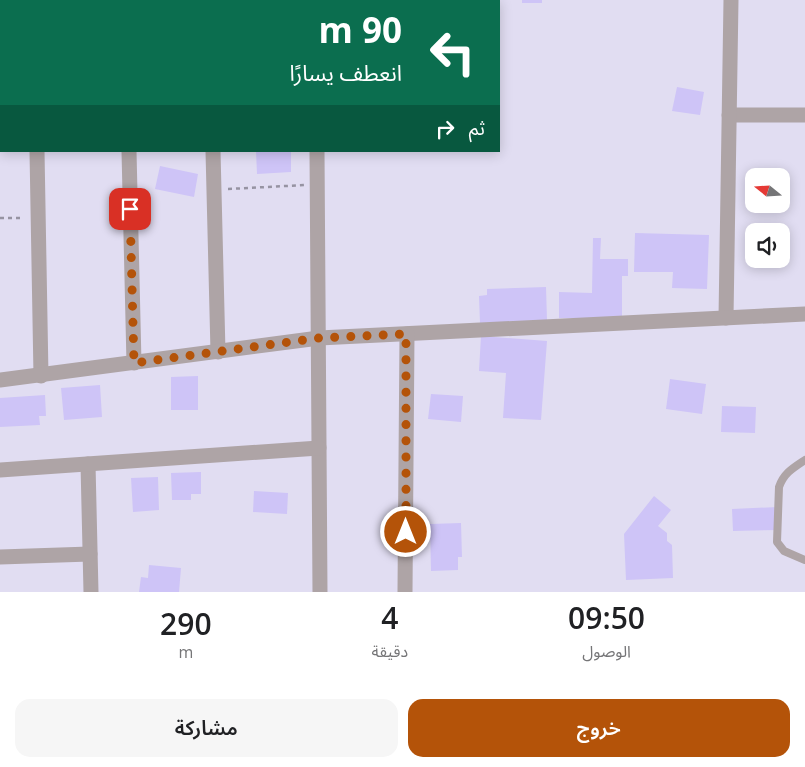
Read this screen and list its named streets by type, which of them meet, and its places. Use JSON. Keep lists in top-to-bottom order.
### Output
{
  "north": "left",
  "page": {
    "turn": ["90 m", "انعطف يسارًا"],
    "then": "ثم",
    "eta": [
      "09:50",
      "الوصول",
      "4",
      "دقيقة",
      "290",
      "m"
    ],
    "buttons": ["خروج", "مشاركة"]
  }
}
